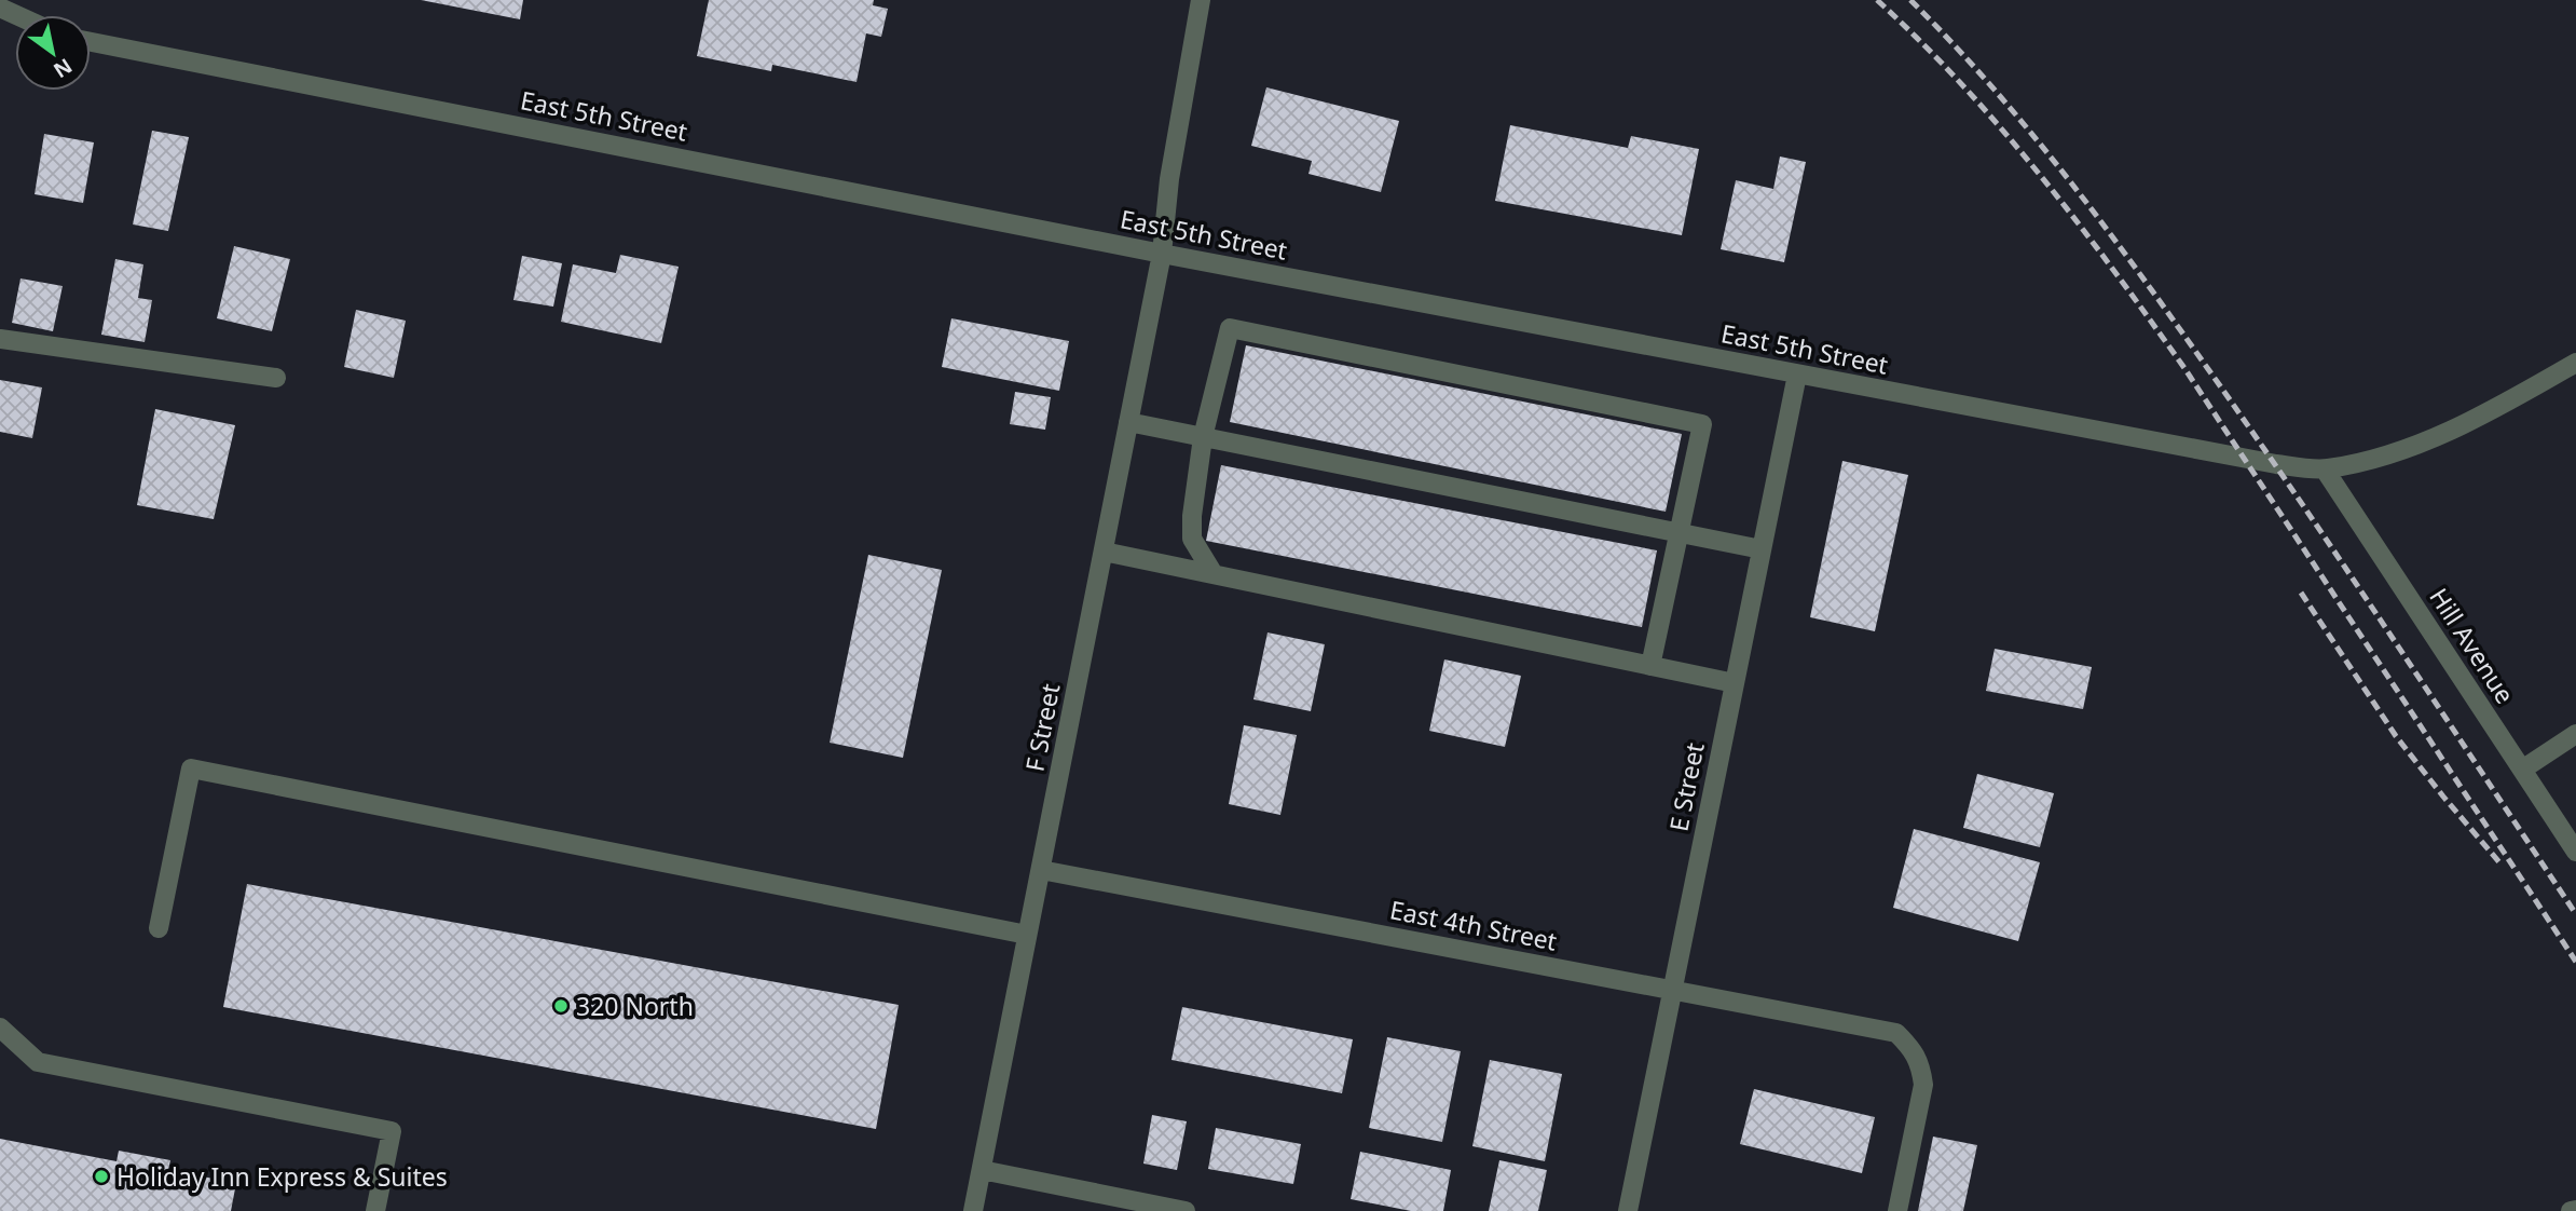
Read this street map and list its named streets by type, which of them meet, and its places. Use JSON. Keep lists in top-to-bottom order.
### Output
{
  "streets": {
    "street": [
      "East 5th Street",
      "Hill Avenue",
      "F Street",
      "E Street",
      "East 4th Street"
    ]
  },
  "crossings": [
    ["East 5th Street", "Hill Avenue"],
    ["East 5th Street", "F Street"],
    ["East 5th Street", "E Street"],
    ["F Street", "East 4th Street"],
    ["E Street", "East 4th Street"]
  ],
  "places": ["320 North", "Holiday Inn Express & Suites"],
  "north": "bottom right"
}
